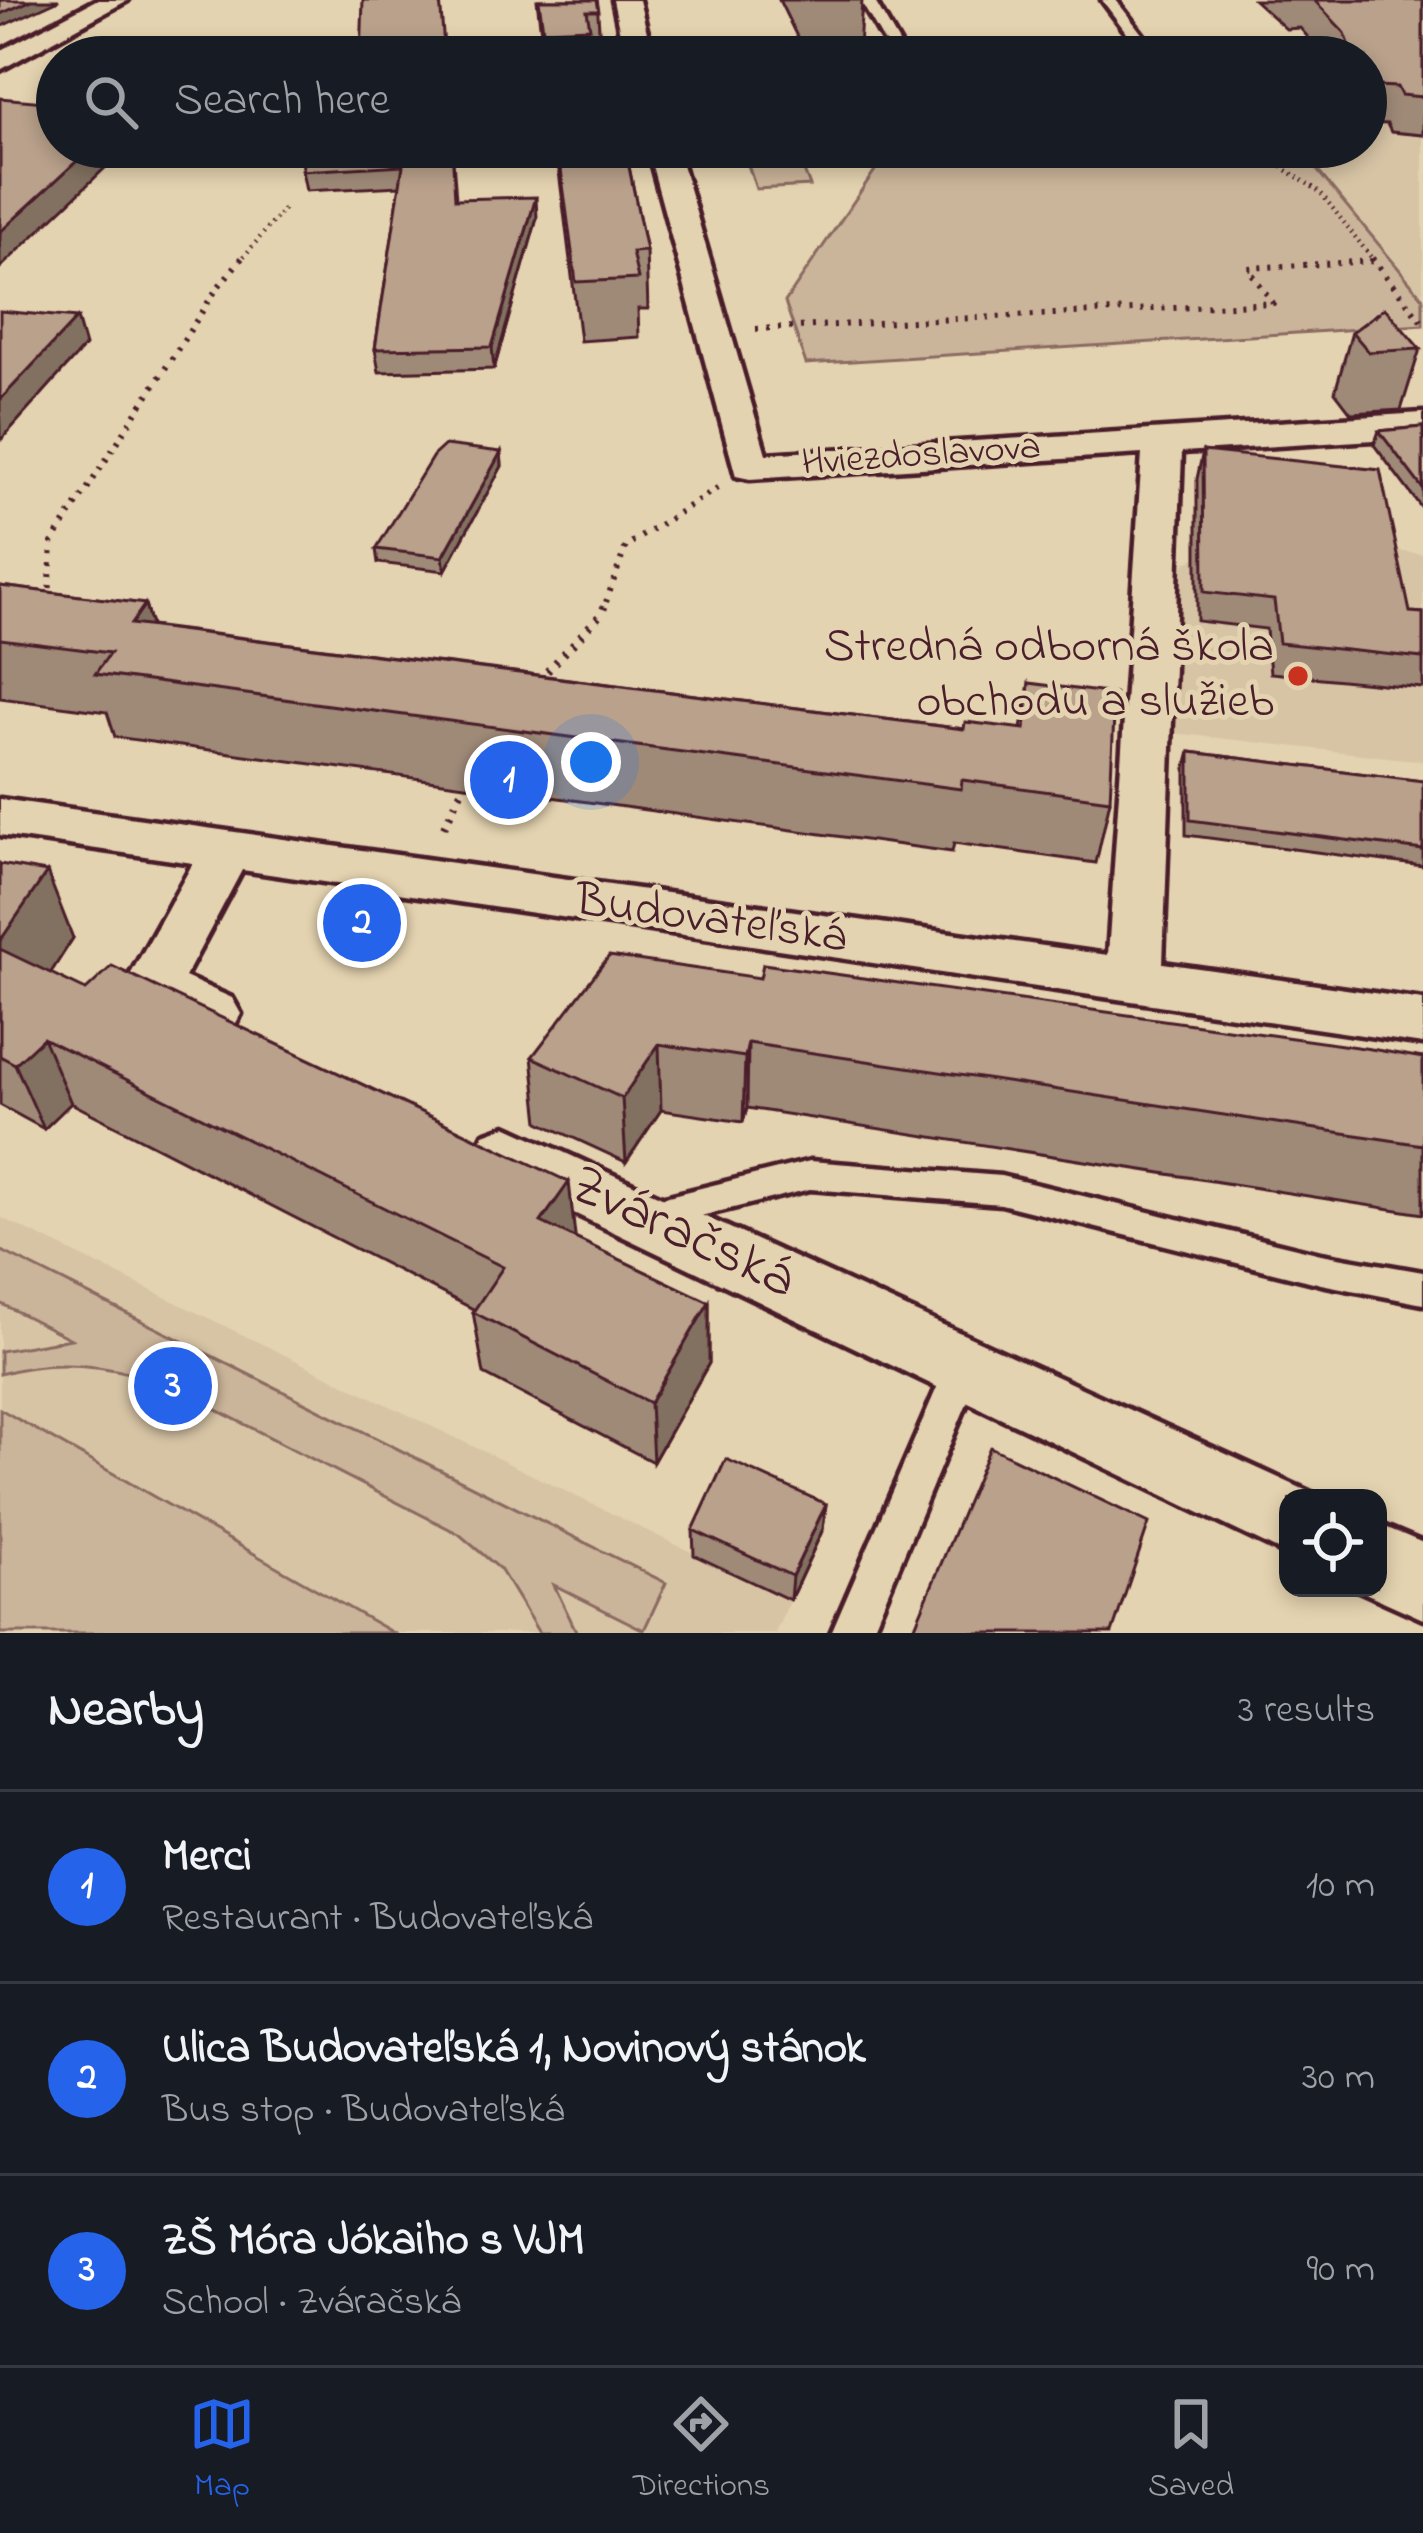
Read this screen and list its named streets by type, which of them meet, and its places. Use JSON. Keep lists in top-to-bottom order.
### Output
{
  "streets": {
    "street": ["Hviezdoslavova", "Budovateľská", "Zváračská"]
  },
  "places": ["Stredná odborná škola obchodu a služieb"],
  "page": {
    "search": "Search here",
    "pins": ["1", "2", "3"],
    "heading": ["Nearby", "3 results"],
    "list": [
      {
        "mark": "1",
        "name": "Merci",
        "note": "Restaurant · Budovateľská",
        "value": "10 m"
      },
      {
        "mark": "2",
        "name": "Ulica Budovateľská 1, Novinový stánok",
        "note": "Bus stop · Budovateľská",
        "value": "30 m"
      },
      {
        "mark": "3",
        "name": "ZŠ Móra Jókaiho s VJM",
        "note": "School · Zváračská",
        "value": "90 m"
      }
    ],
    "nav": ["Map", "Directions", "Saved"]
  }
}
